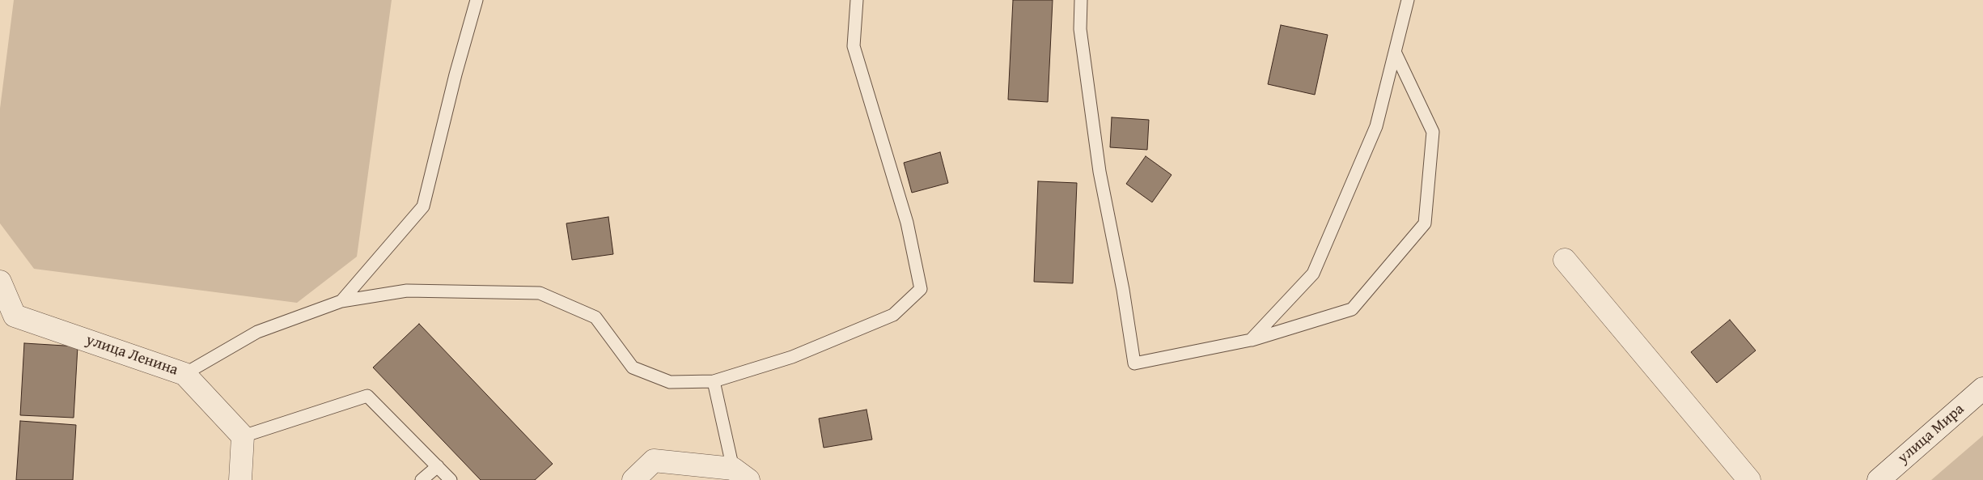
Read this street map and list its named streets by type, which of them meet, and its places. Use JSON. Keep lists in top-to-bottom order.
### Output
{
  "streets": {
    "street": ["улица Ленина", "улица Мира"]
  }
}
